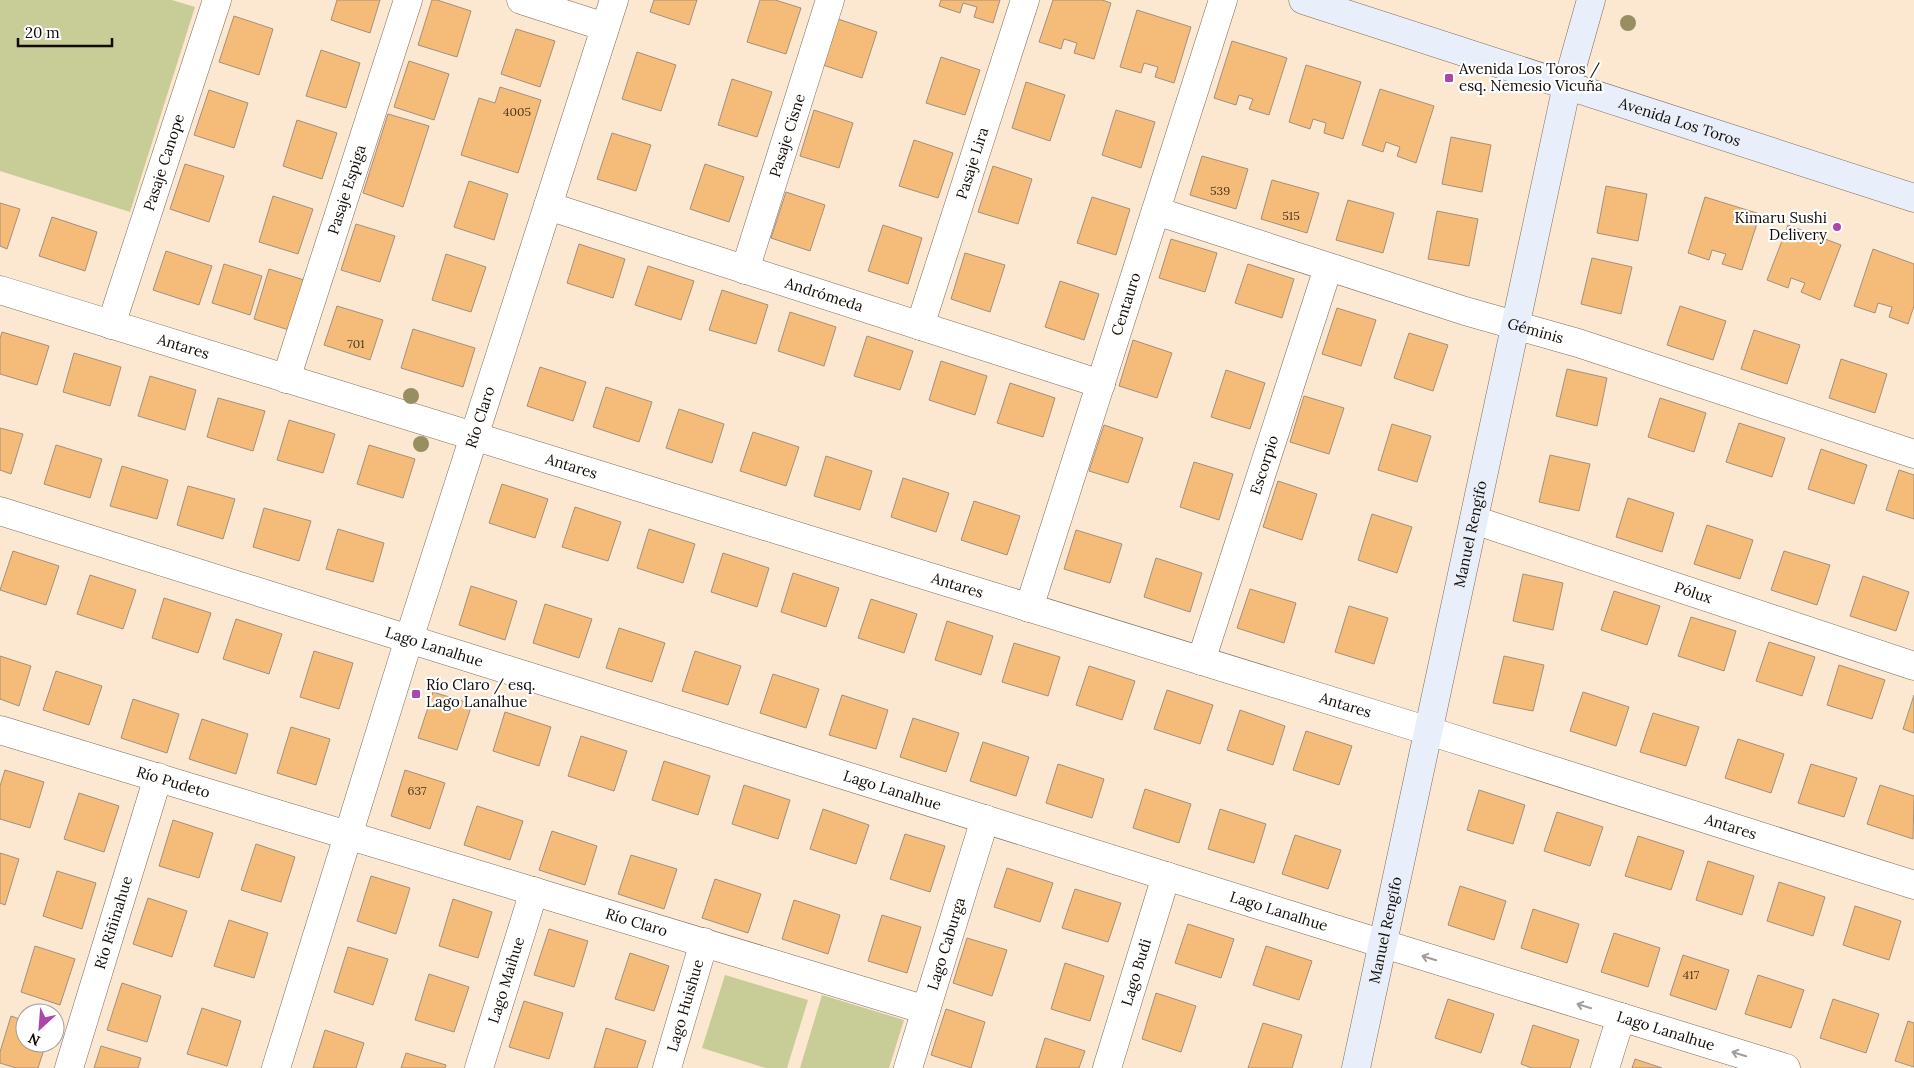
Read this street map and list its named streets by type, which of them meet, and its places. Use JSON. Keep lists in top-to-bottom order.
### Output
{
  "streets": {
    "street": [
      "Avenida Los Toros",
      "Pasaje Cisne",
      "Pasaje Canope",
      "Pasaje Lira",
      "Pasaje Espiga",
      "Andrómeda",
      "Centauro",
      "Géminis",
      "Antares",
      "Río Claro",
      "Escorpio",
      "Manuel Rengifo",
      "Pólux",
      "Lago Lanalhue",
      "Río Pudeto",
      "Río Riñinahue",
      "Lago Caburga",
      "Lago Budi",
      "Lago Maihue",
      "Lago Huishue"
    ]
  },
  "crossings": [
    ["Avenida Los Toros", "Manuel Rengifo"],
    ["Pasaje Cisne", "Andrómeda"],
    ["Pasaje Canope", "Antares"],
    ["Pasaje Lira", "Andrómeda"],
    ["Pasaje Espiga", "Antares"],
    ["Andrómeda", "Centauro"],
    ["Andrómeda", "Río Claro"],
    ["Centauro", "Géminis"],
    ["Centauro", "Antares"],
    ["Géminis", "Escorpio"],
    ["Géminis", "Manuel Rengifo"],
    ["Antares", "Río Claro"],
    ["Antares", "Escorpio"],
    ["Antares", "Manuel Rengifo"],
    ["Río Claro", "Lago Lanalhue"],
    ["Río Claro", "Río Pudeto"],
    ["Río Claro", "Lago Caburga"],
    ["Río Claro", "Lago Maihue"],
    ["Río Claro", "Lago Huishue"],
    ["Manuel Rengifo", "Pólux"],
    ["Manuel Rengifo", "Lago Lanalhue"],
    ["Lago Lanalhue", "Lago Caburga"],
    ["Lago Lanalhue", "Lago Budi"],
    ["Río Pudeto", "Río Riñinahue"]
  ],
  "places": {
    "transit": ["Avenida Los Toros / esq. Nemesio Vicuña", "Río Claro / esq. Lago Lanalhue"],
    "other": ["Kimaru Sushi Delivery"]
  },
  "house_numbers": [
    "4005",
    "539",
    "515",
    "701",
    "637",
    "417"
  ],
  "scale_bar": "20 m",
  "north": "bottom left"
}
